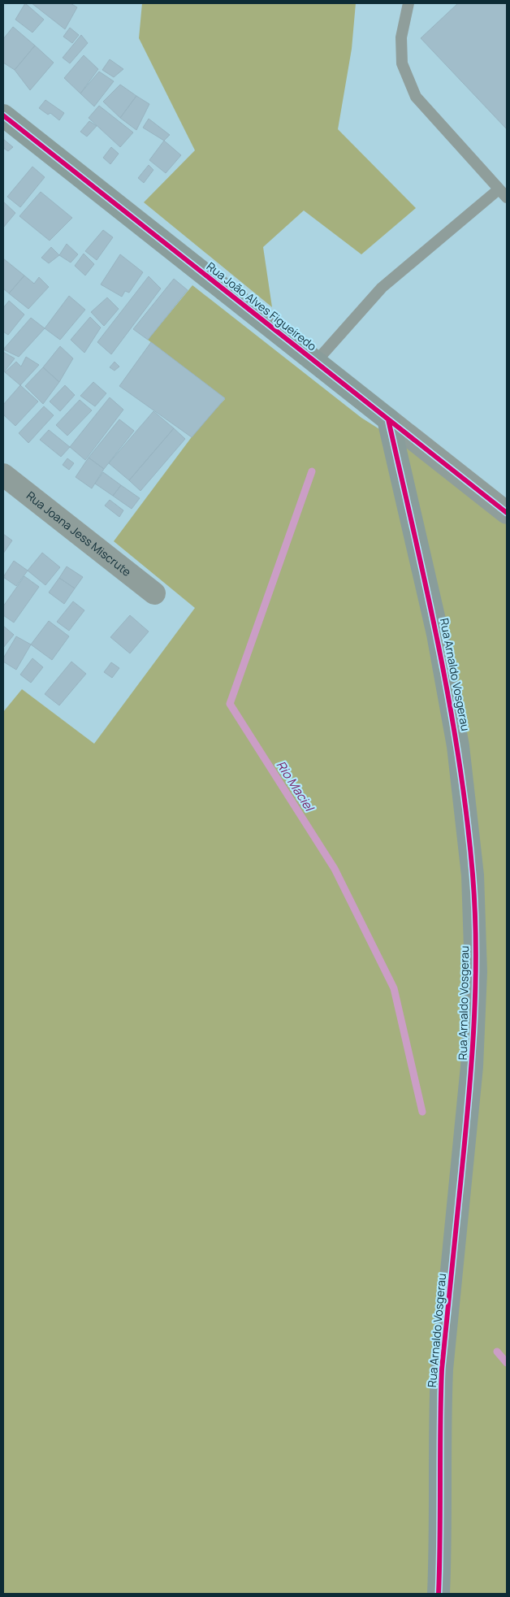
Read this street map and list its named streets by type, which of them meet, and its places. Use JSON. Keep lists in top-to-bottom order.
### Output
{
  "streets": {
    "street": ["Rua João Alves Figueiredo", "Rua Joana Jess Miscrute", "Rua Arnaldo Vosgerau"]
  },
  "crossings": [
    ["Rua João Alves Figueiredo", "Rua Arnaldo Vosgerau"]
  ],
  "water": ["Rio Maciel"]
}
